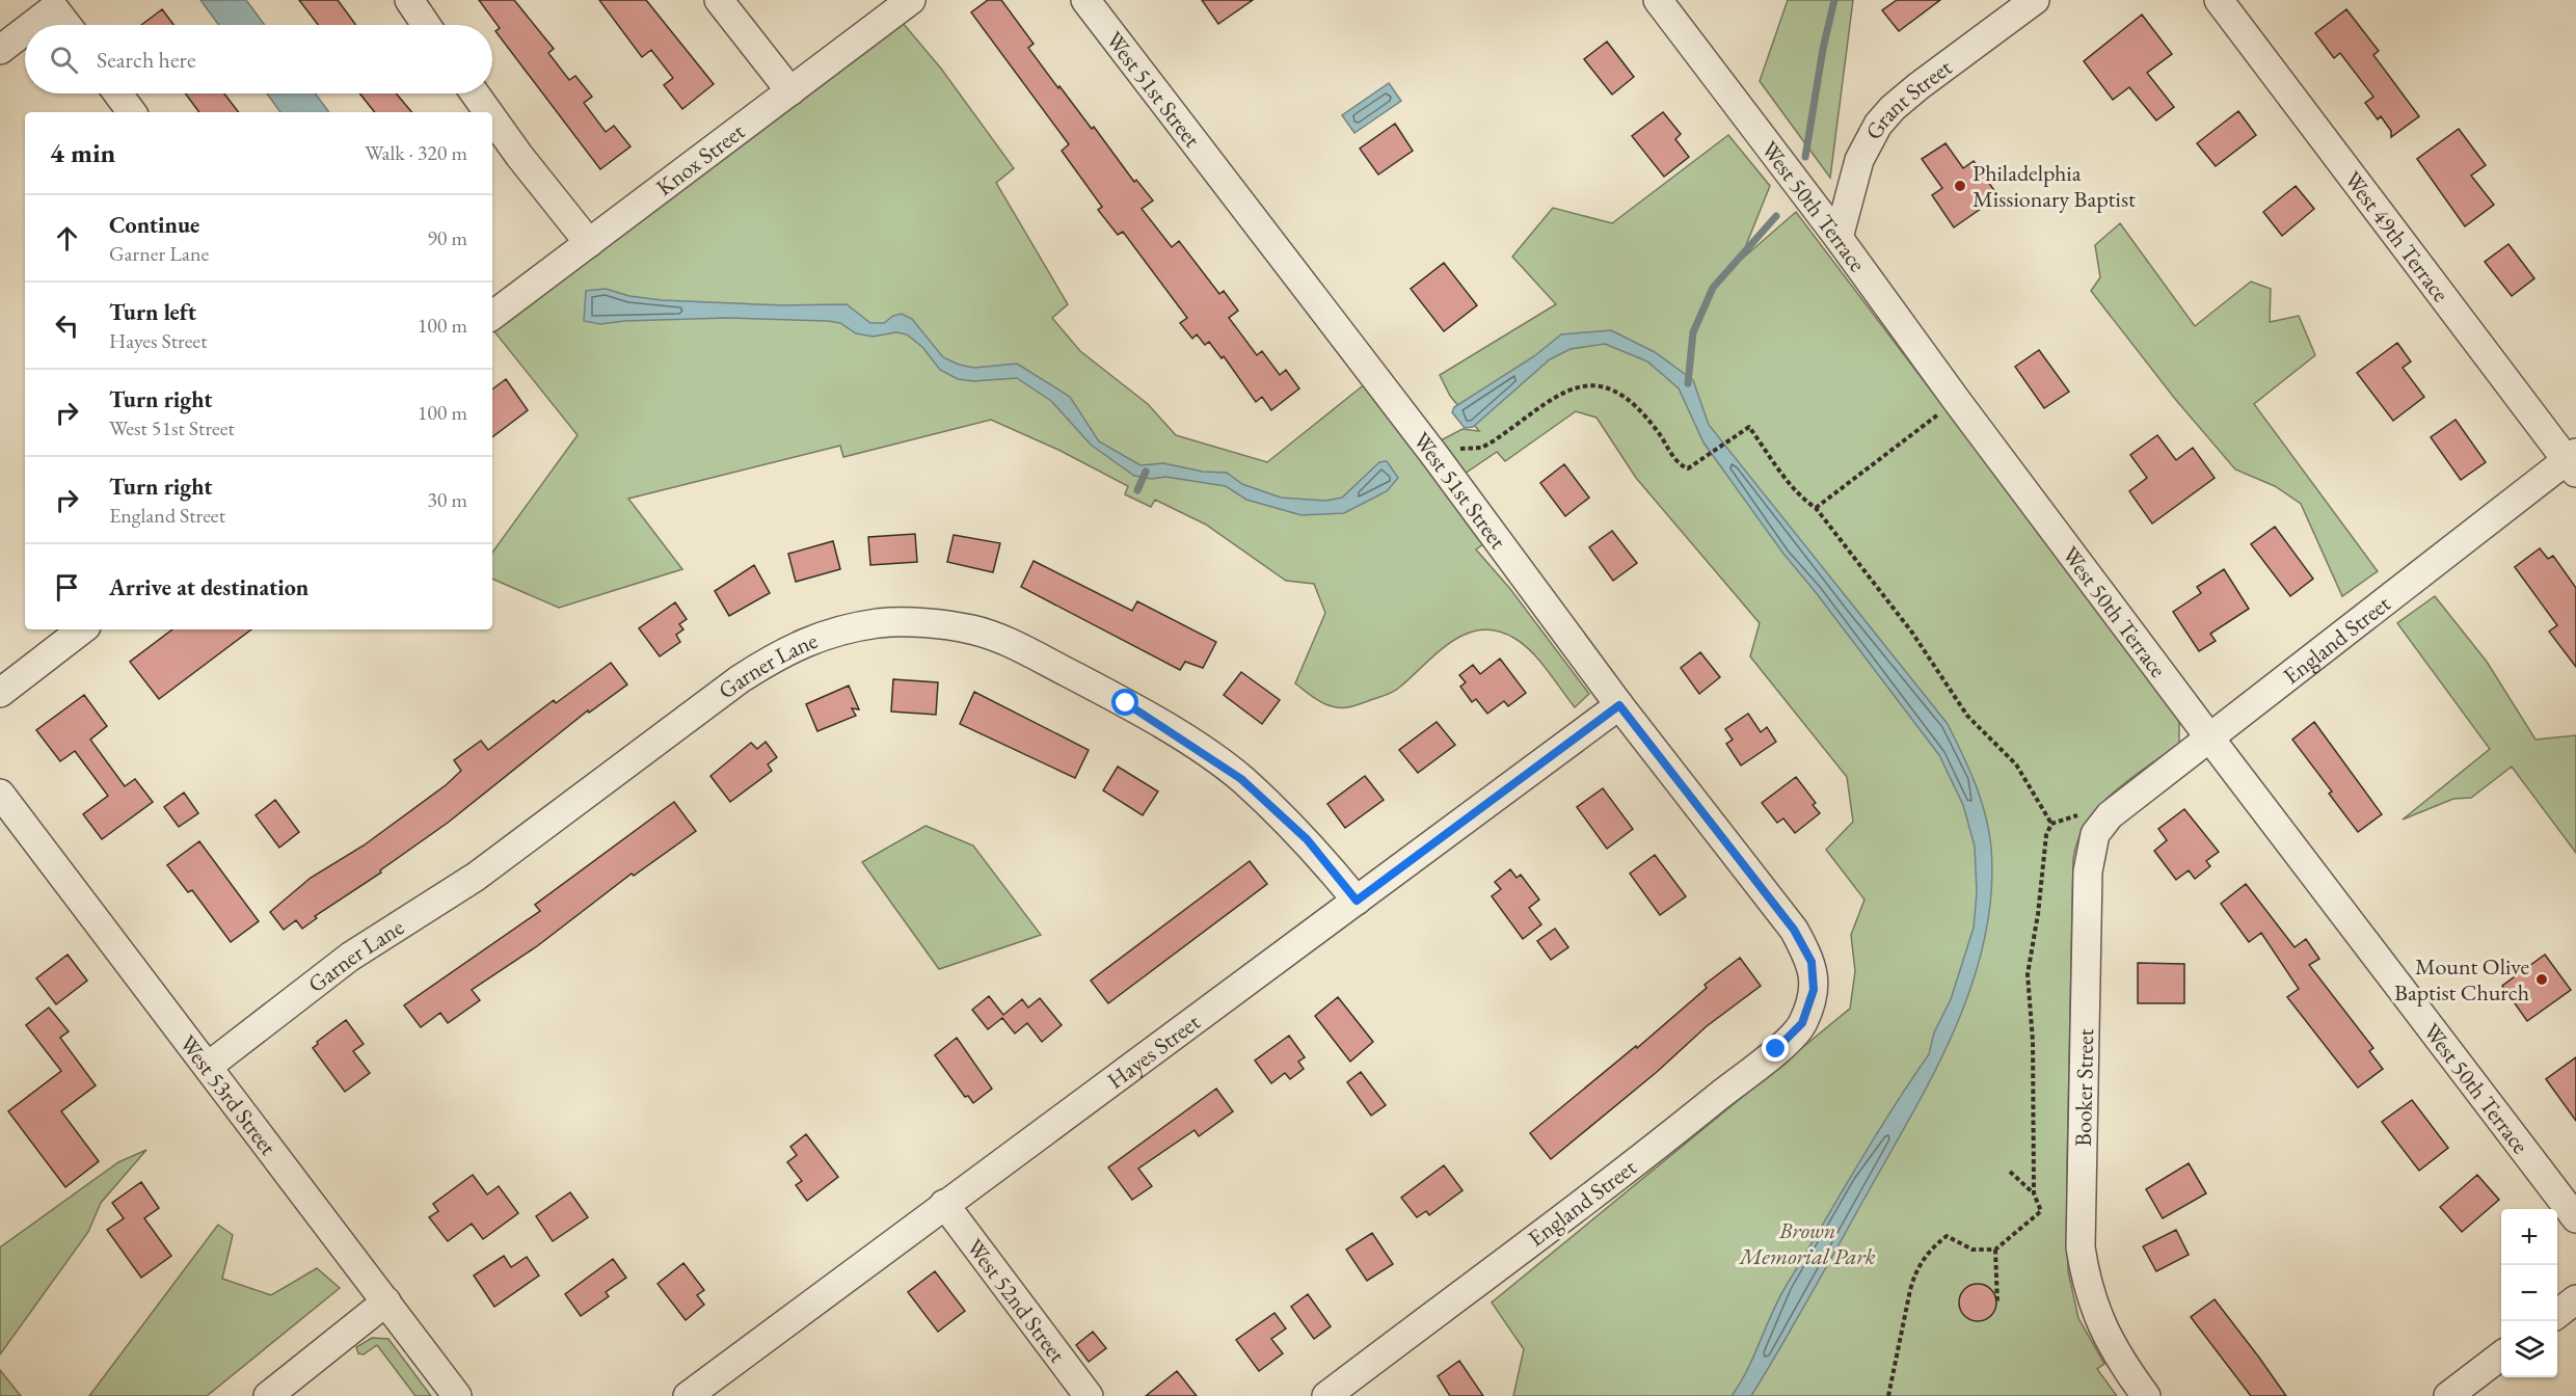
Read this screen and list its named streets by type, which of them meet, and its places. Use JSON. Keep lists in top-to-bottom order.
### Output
{
  "streets": {
    "street": [
      "West 51st Street",
      "Grant Street",
      "Knox Street",
      "West 50th Terrace",
      "West 49th Terrace",
      "England Street",
      "Garner Lane",
      "Hayes Street",
      "Booker Street",
      "West 53rd Street",
      "West 52nd Street"
    ]
  },
  "crossings": [
    ["West 51st Street", "England Street"],
    ["West 51st Street", "Hayes Street"],
    ["Grant Street", "West 50th Terrace"],
    ["West 50th Terrace", "England Street"],
    ["West 49th Terrace", "England Street"],
    ["England Street", "Booker Street"],
    ["Garner Lane", "Hayes Street"],
    ["Garner Lane", "West 53rd Street"],
    ["Hayes Street", "West 52nd Street"]
  ],
  "parks": ["Brown Memorial Park"],
  "places": ["Philadelphia Missionary Baptist", "Mount Olive Baptist Church"],
  "page": {
    "search": "Search here",
    "heading": ["4 min", "Walk · 320 m"],
    "list": [
      ["Continue", "Garner Lane", "90 m"],
      ["Turn left", "Hayes Street", "100 m"],
      ["Turn right", "West 51st Street", "100 m"],
      ["Turn right", "England Street", "30 m"],
      "Arrive at destination"
    ],
    "map_buttons": ["+", "−"]
  }
}
